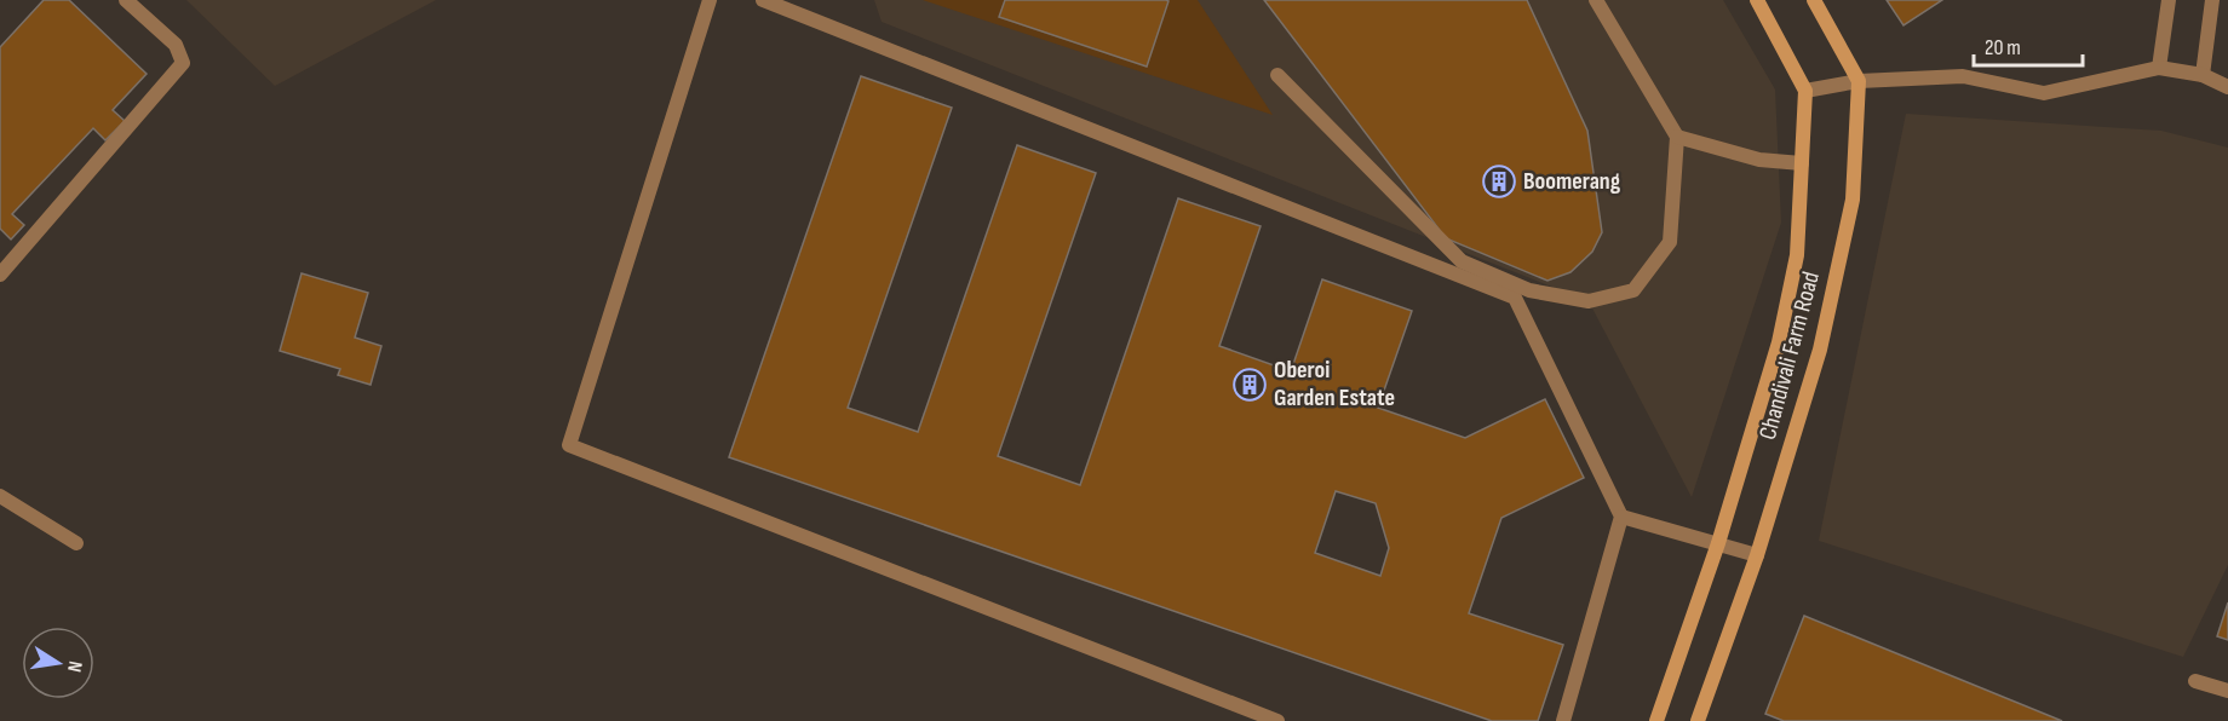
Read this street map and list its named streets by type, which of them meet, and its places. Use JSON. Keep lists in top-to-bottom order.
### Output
{
  "streets": {
    "street": ["Chandivali Farm Road"]
  },
  "places": {
    "building": ["Boomerang", "Oberoi Garden Estate"]
  },
  "scale_bar": "20 m",
  "north": "right"
}
